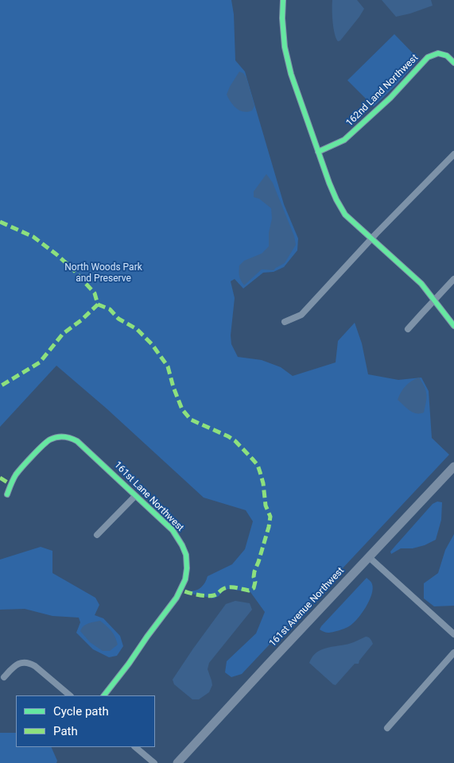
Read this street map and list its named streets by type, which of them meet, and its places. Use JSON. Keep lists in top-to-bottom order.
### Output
{
  "streets": {
    "main road": ["161st Avenue Northwest"],
    "street": ["162nd Land Northwest", "161st Lane Northwest"]
  },
  "parks": ["North Woods Park and Preserve"],
  "legend": ["Cycle path", "Path"]
}
